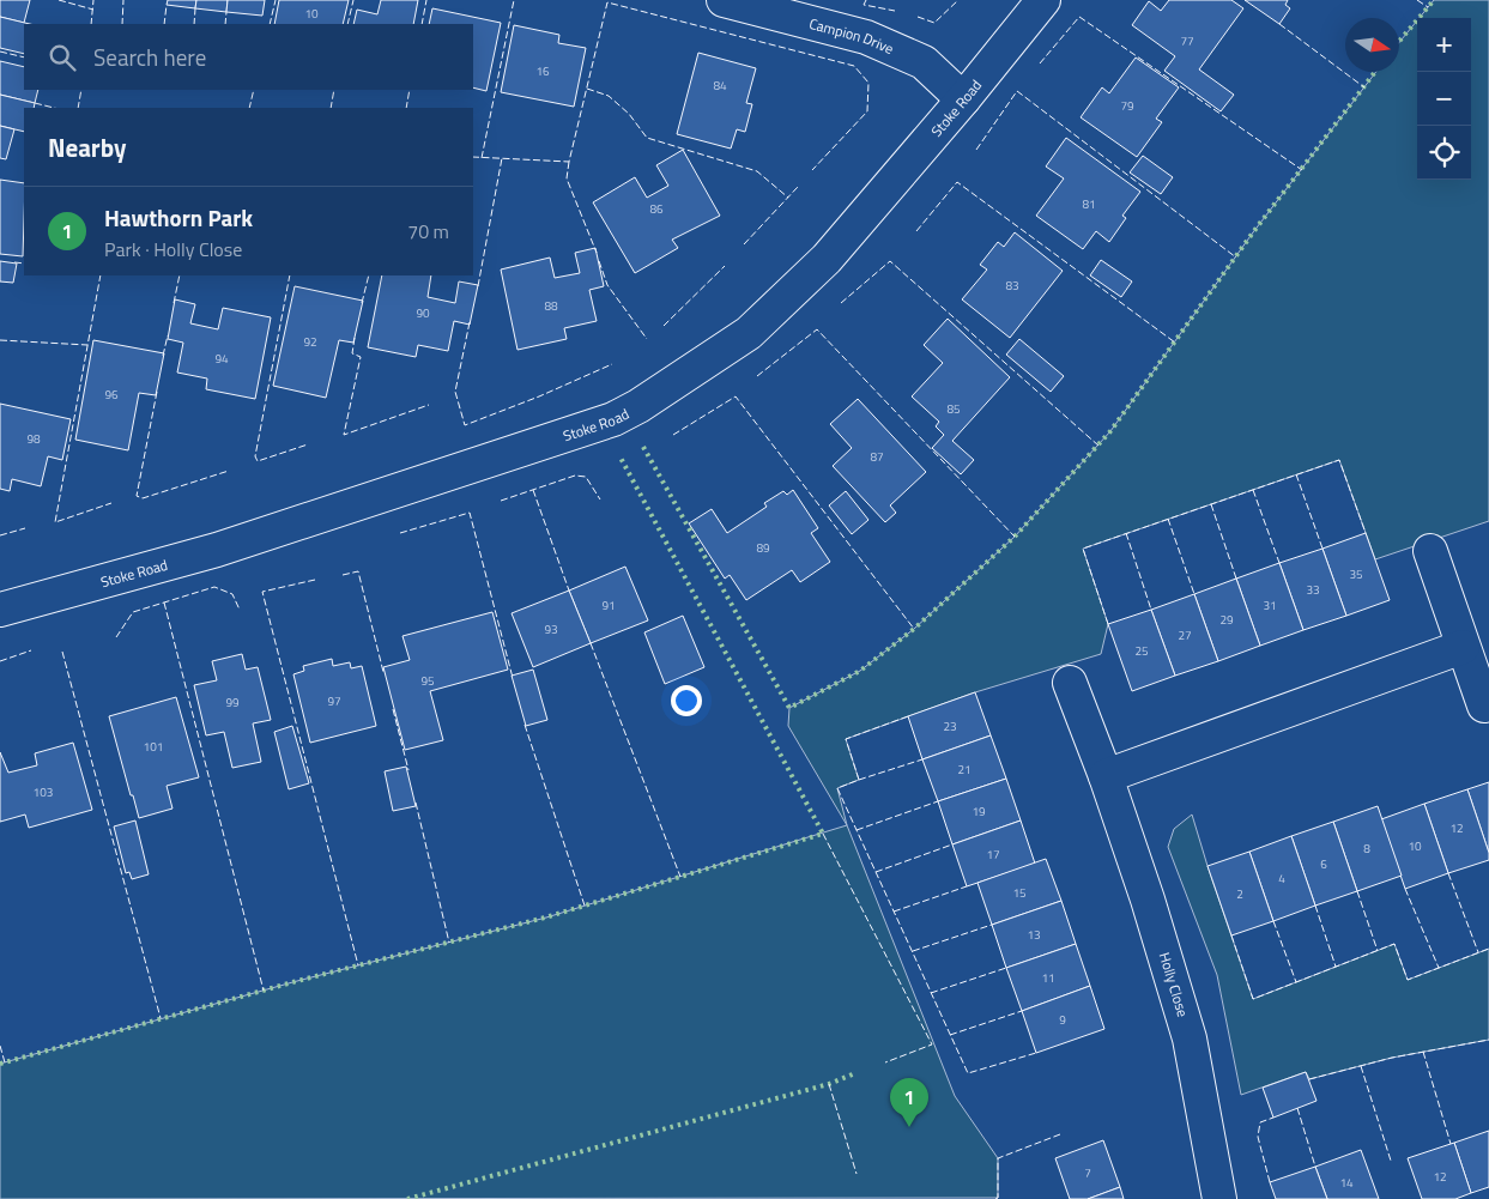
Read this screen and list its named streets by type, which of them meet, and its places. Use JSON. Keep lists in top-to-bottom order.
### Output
{
  "streets": {
    "street": ["Campion Drive", "Stoke Road", "Holly Close"]
  },
  "crossings": [
    ["Campion Drive", "Stoke Road"]
  ],
  "house_numbers": [
    "10",
    "77",
    "16",
    "84",
    "79",
    "81",
    "86",
    "83",
    "88",
    "90",
    "92",
    "94",
    "96",
    "85",
    "98",
    "87",
    "89",
    "35",
    "33",
    "91",
    "31",
    "29",
    "93",
    "27",
    "25",
    "95",
    "97",
    "99",
    "23",
    "101",
    "21",
    "103",
    "19",
    "12",
    "10",
    "8",
    "17",
    "6",
    "4",
    "15",
    "2",
    "13",
    "11",
    "9",
    "7",
    "12",
    "14"
  ],
  "north": "right",
  "page": {
    "map_buttons": ["+", "−"],
    "search": "Search here",
    "heading": "Nearby",
    "list": [
      {
        "mark": "1",
        "name": "Hawthorn Park",
        "note": "Park · Holly Close",
        "value": "70 m"
      }
    ],
    "pins": "1"
  }
}
